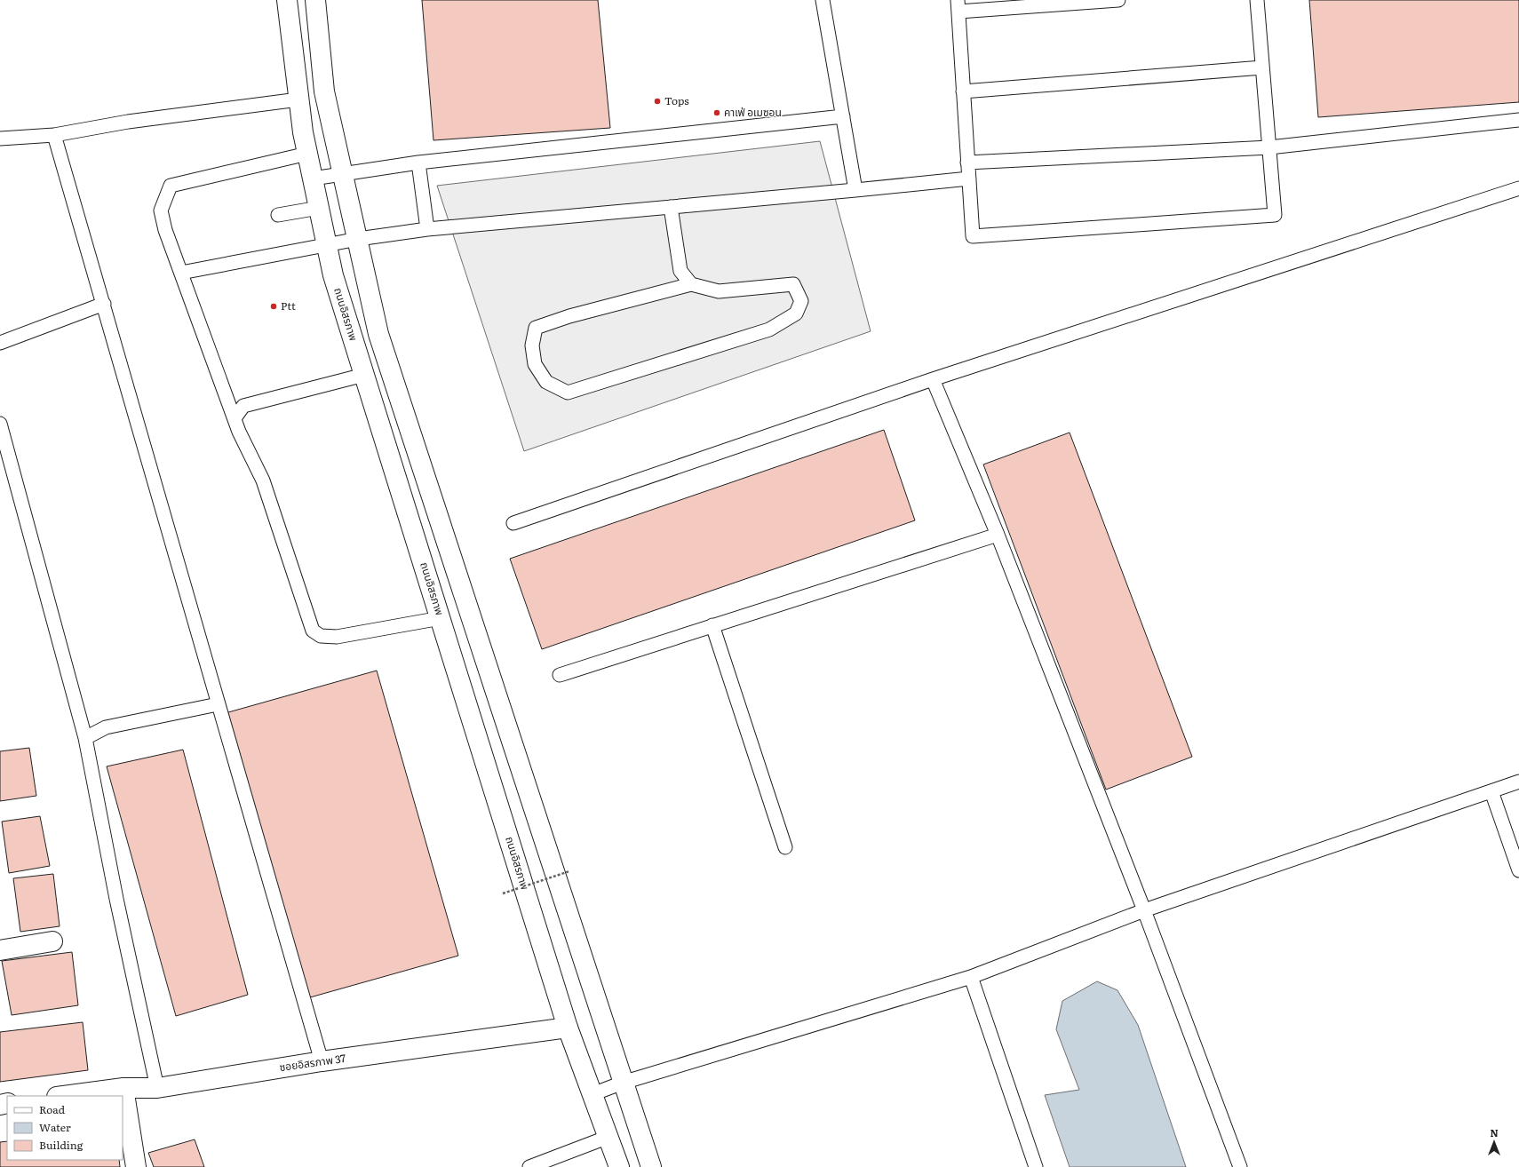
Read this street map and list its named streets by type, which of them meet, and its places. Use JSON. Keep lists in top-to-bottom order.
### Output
{
  "streets": {
    "main road": ["ถนนอิสรภาพ", "ซอยอิสรภาพ 37"]
  },
  "crossings": [
    ["ถนนอิสรภาพ", "ซอยอิสรภาพ 37"]
  ],
  "places": ["Tops", "คาเฟ่ อเมซอน", "Ptt"],
  "legend": ["Road", "Water", "Building"],
  "north": "top"
}
